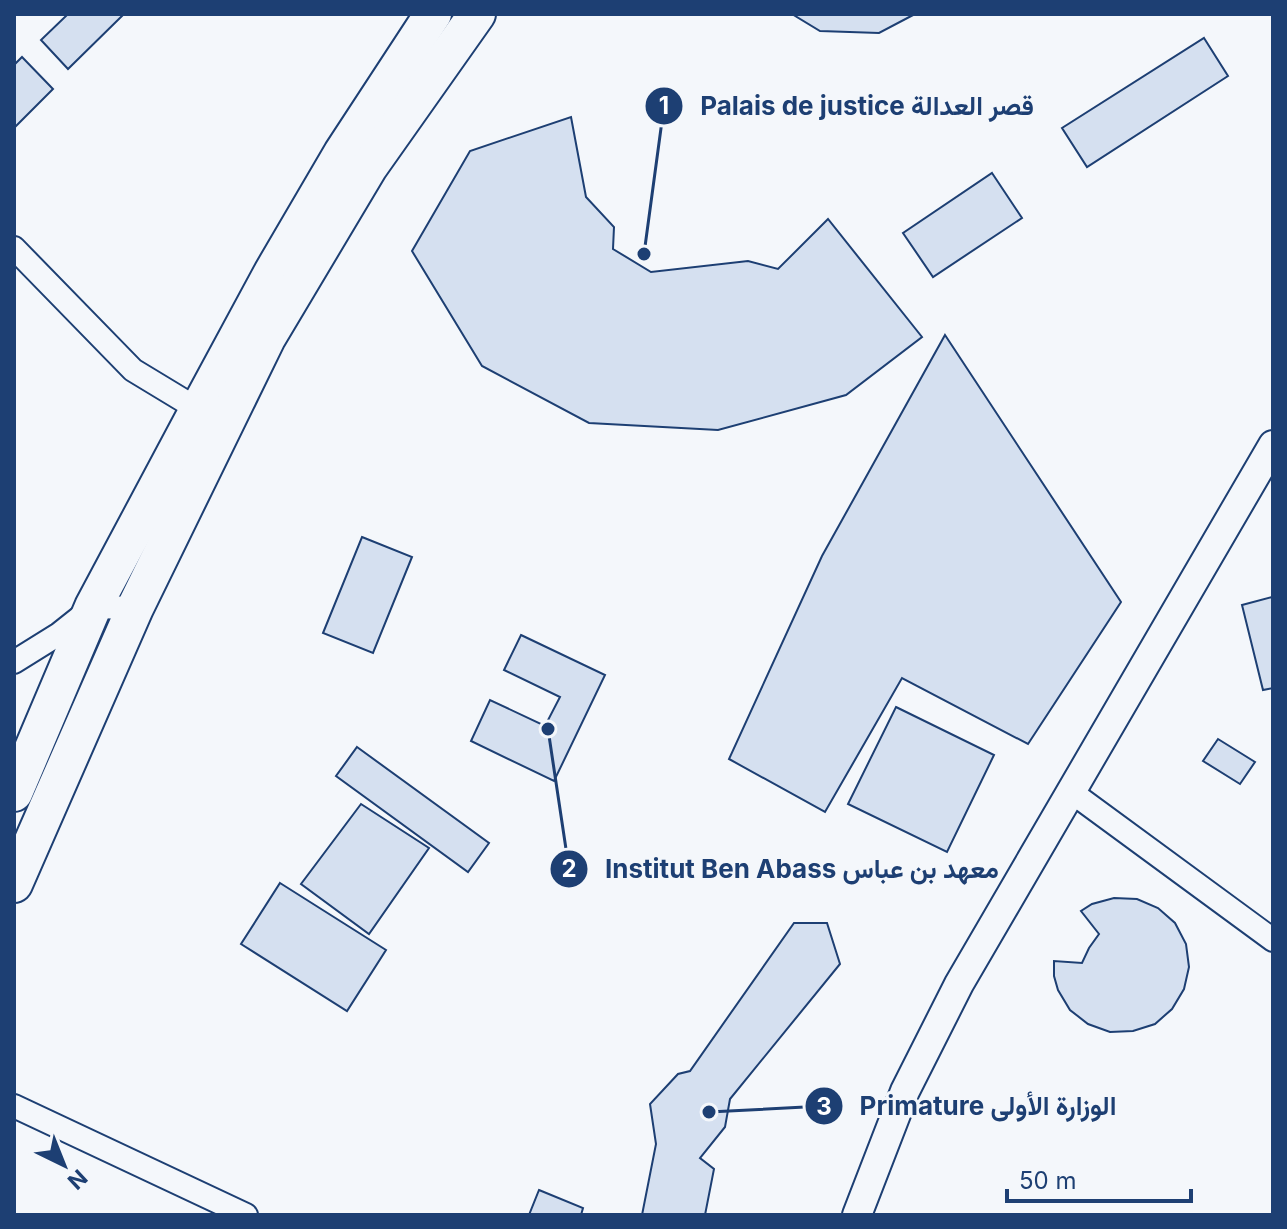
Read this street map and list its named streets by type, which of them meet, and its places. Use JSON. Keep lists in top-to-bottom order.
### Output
{
  "places": ["Palais de justice قصر العدالة", "Institut Ben Abass معهد بن عباس", "Primature الوزارة الأولى"],
  "scale_bar": "50 m",
  "north": "bottom right"
}
